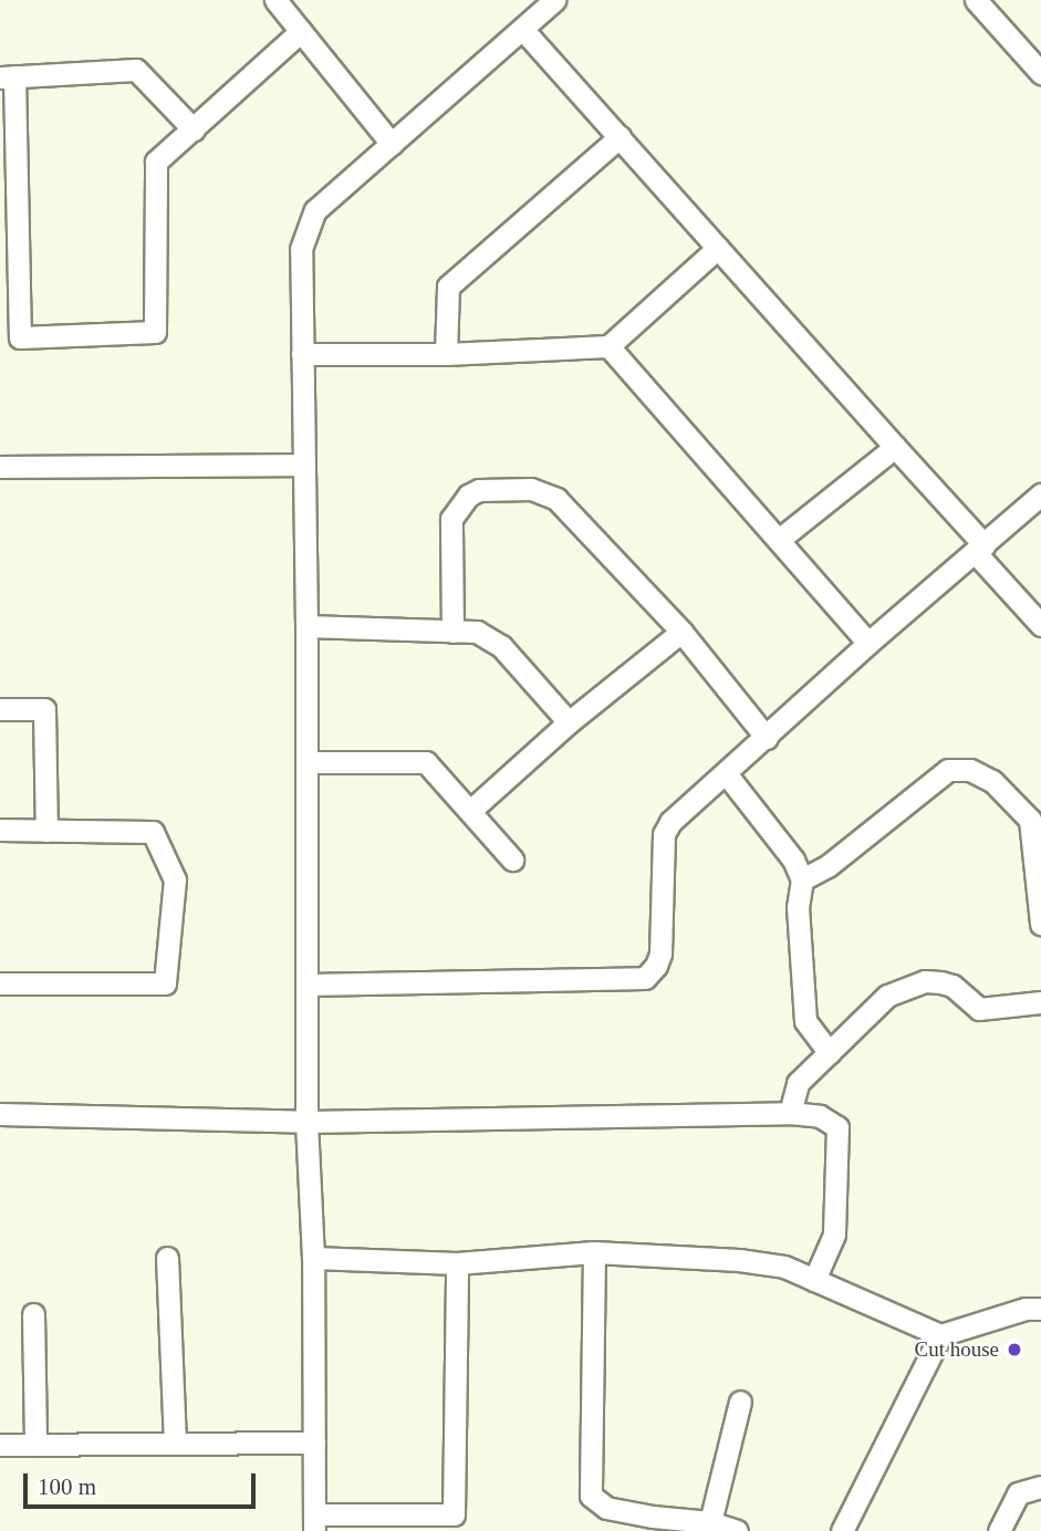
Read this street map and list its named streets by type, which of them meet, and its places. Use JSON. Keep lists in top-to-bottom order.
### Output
{
  "places": ["Cut house"],
  "scale_bar": "100 m"
}
